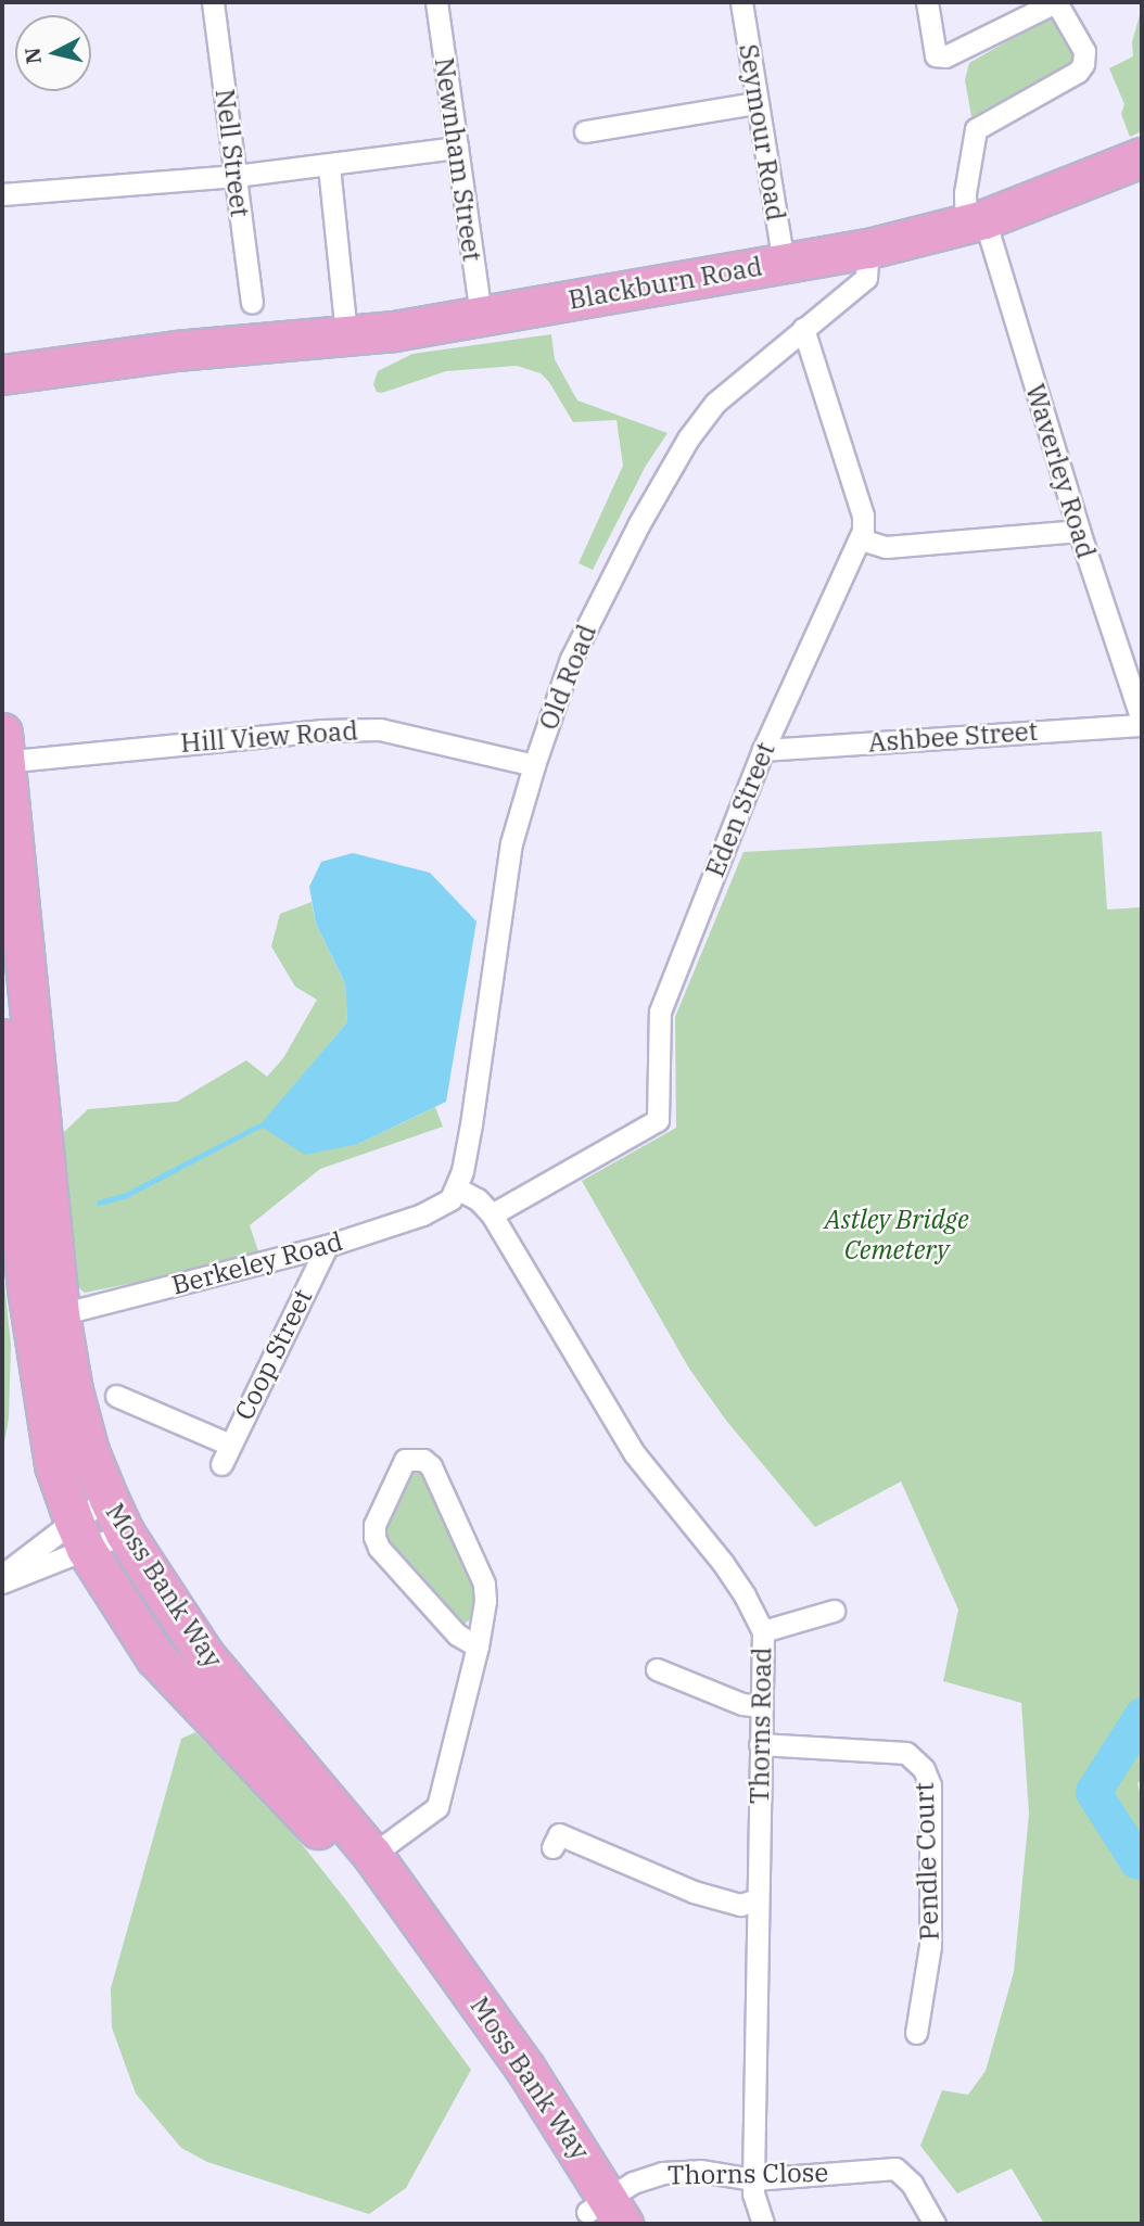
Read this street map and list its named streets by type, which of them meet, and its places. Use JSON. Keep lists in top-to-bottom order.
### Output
{
  "streets": {
    "highway": ["Blackburn Road", "Moss Bank Way"],
    "street": [
      "Seymour Road",
      "Nell Street",
      "Newnham Street",
      "Waverley Road",
      "Old Road",
      "Hill View Road",
      "Ashbee Street",
      "Eden Street",
      "Berkeley Road",
      "Coop Street",
      "Thorns Road",
      "Pendle Court",
      "Thorns Close"
    ]
  },
  "crossings": [
    ["Seymour Road", "Blackburn Road"],
    ["Newnham Street", "Blackburn Road"],
    ["Blackburn Road", "Waverley Road"],
    ["Blackburn Road", "Old Road"],
    ["Waverley Road", "Ashbee Street"],
    ["Old Road", "Hill View Road"],
    ["Old Road", "Eden Street"],
    ["Old Road", "Berkeley Road"],
    ["Old Road", "Thorns Road"],
    ["Hill View Road", "Moss Bank Way"],
    ["Ashbee Street", "Eden Street"],
    ["Eden Street", "Thorns Road"],
    ["Berkeley Road", "Coop Street"],
    ["Berkeley Road", "Moss Bank Way"],
    ["Berkeley Road", "Thorns Road"],
    ["Moss Bank Way", "Thorns Close"],
    ["Thorns Road", "Pendle Court"],
    ["Thorns Road", "Thorns Close"]
  ],
  "parks": ["Astley Bridge Cemetery"],
  "north": "left"
}
